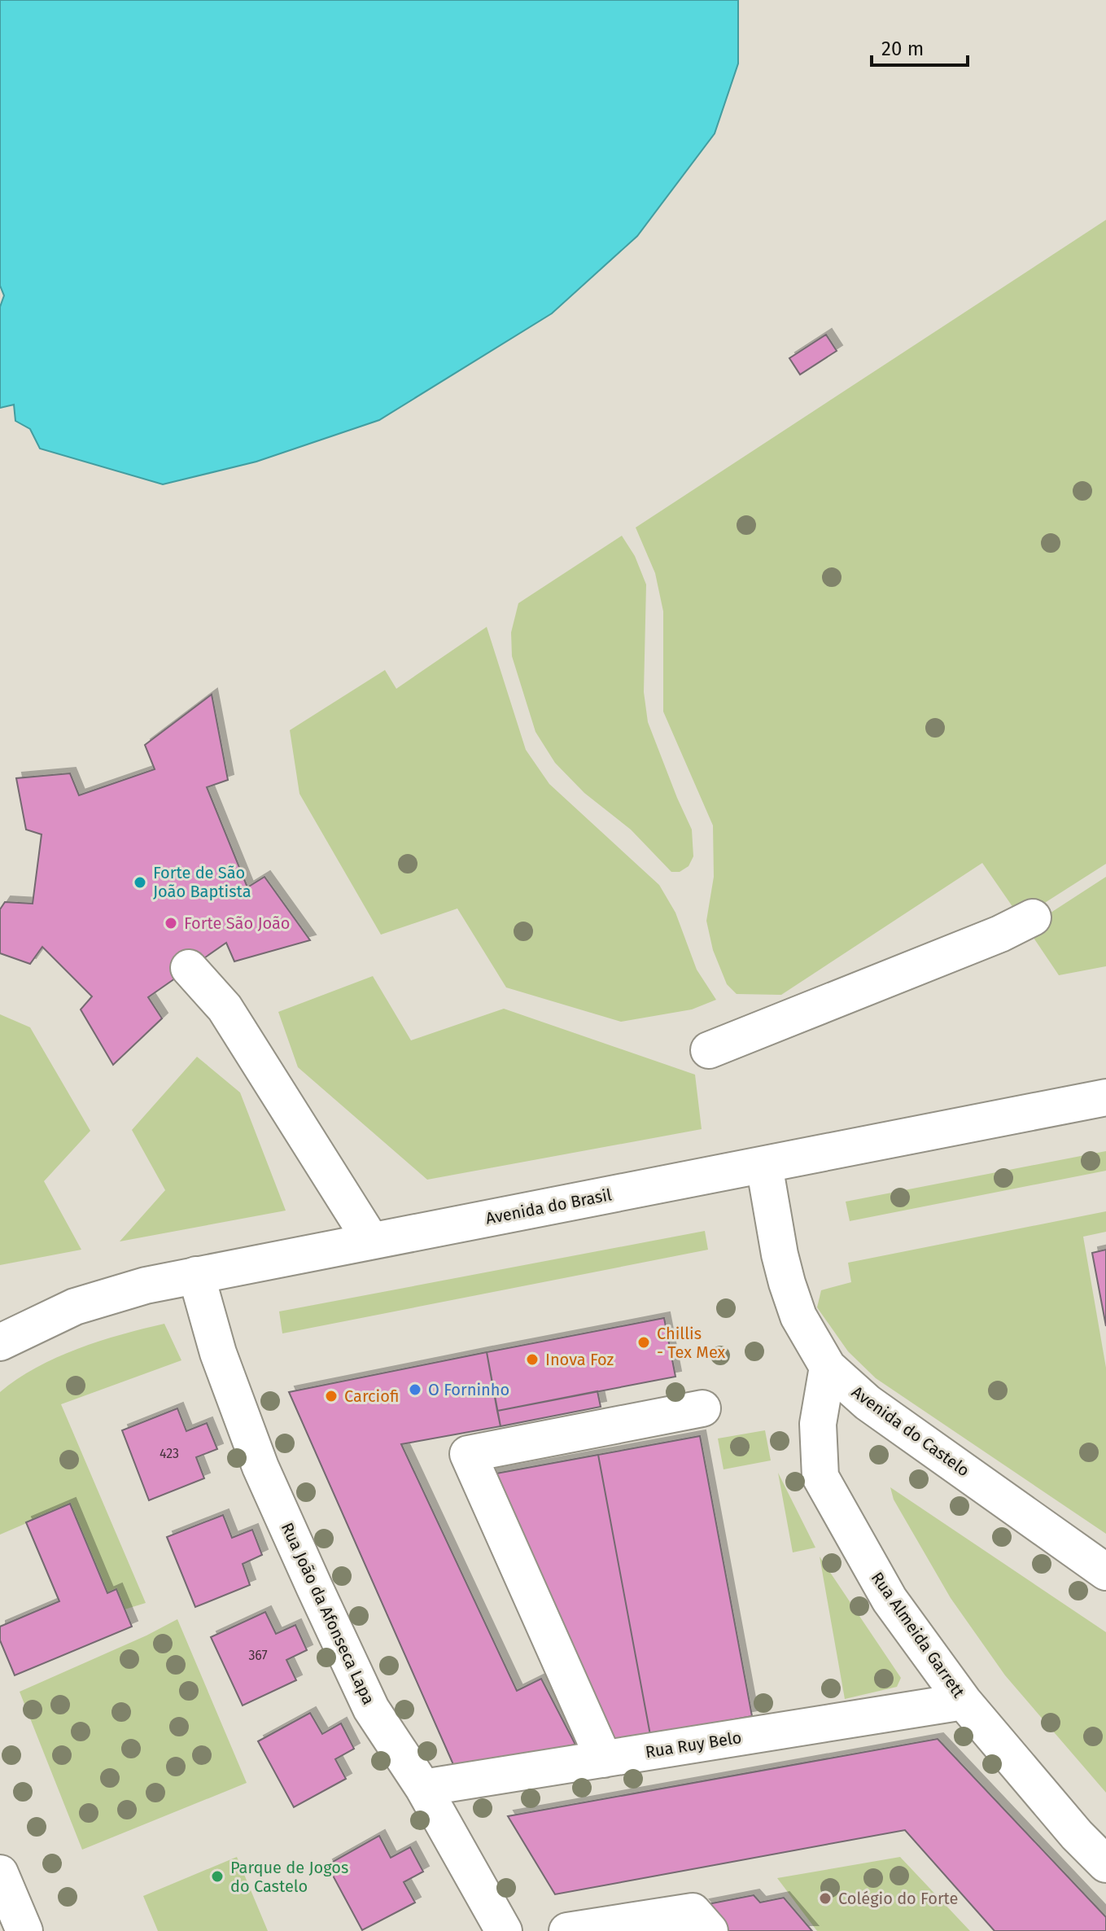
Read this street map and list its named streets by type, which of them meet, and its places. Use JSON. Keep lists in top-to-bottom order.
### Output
{
  "streets": {
    "street": [
      "Avenida do Brasil",
      "Avenida do Castelo",
      "Rua João da Afonseca Lapa",
      "Rua Almeida Garrett",
      "Rua Ruy Belo"
    ]
  },
  "crossings": [
    ["Avenida do Brasil", "Avenida do Castelo"],
    ["Avenida do Brasil", "Rua João da Afonseca Lapa"],
    ["Avenida do Castelo", "Rua Almeida Garrett"],
    ["Rua João da Afonseca Lapa", "Rua Ruy Belo"],
    ["Rua Almeida Garrett", "Rua Ruy Belo"]
  ],
  "places": [
    "Forte de São João Baptista",
    "Forte São João",
    "Chillis - Tex Mex",
    "Inova Foz",
    "O Forninho",
    "Carciofi",
    "Parque de Jogos do Castelo",
    "Colégio do Forte"
  ],
  "house_numbers": ["423", "367"],
  "scale_bar": "20 m"
}
